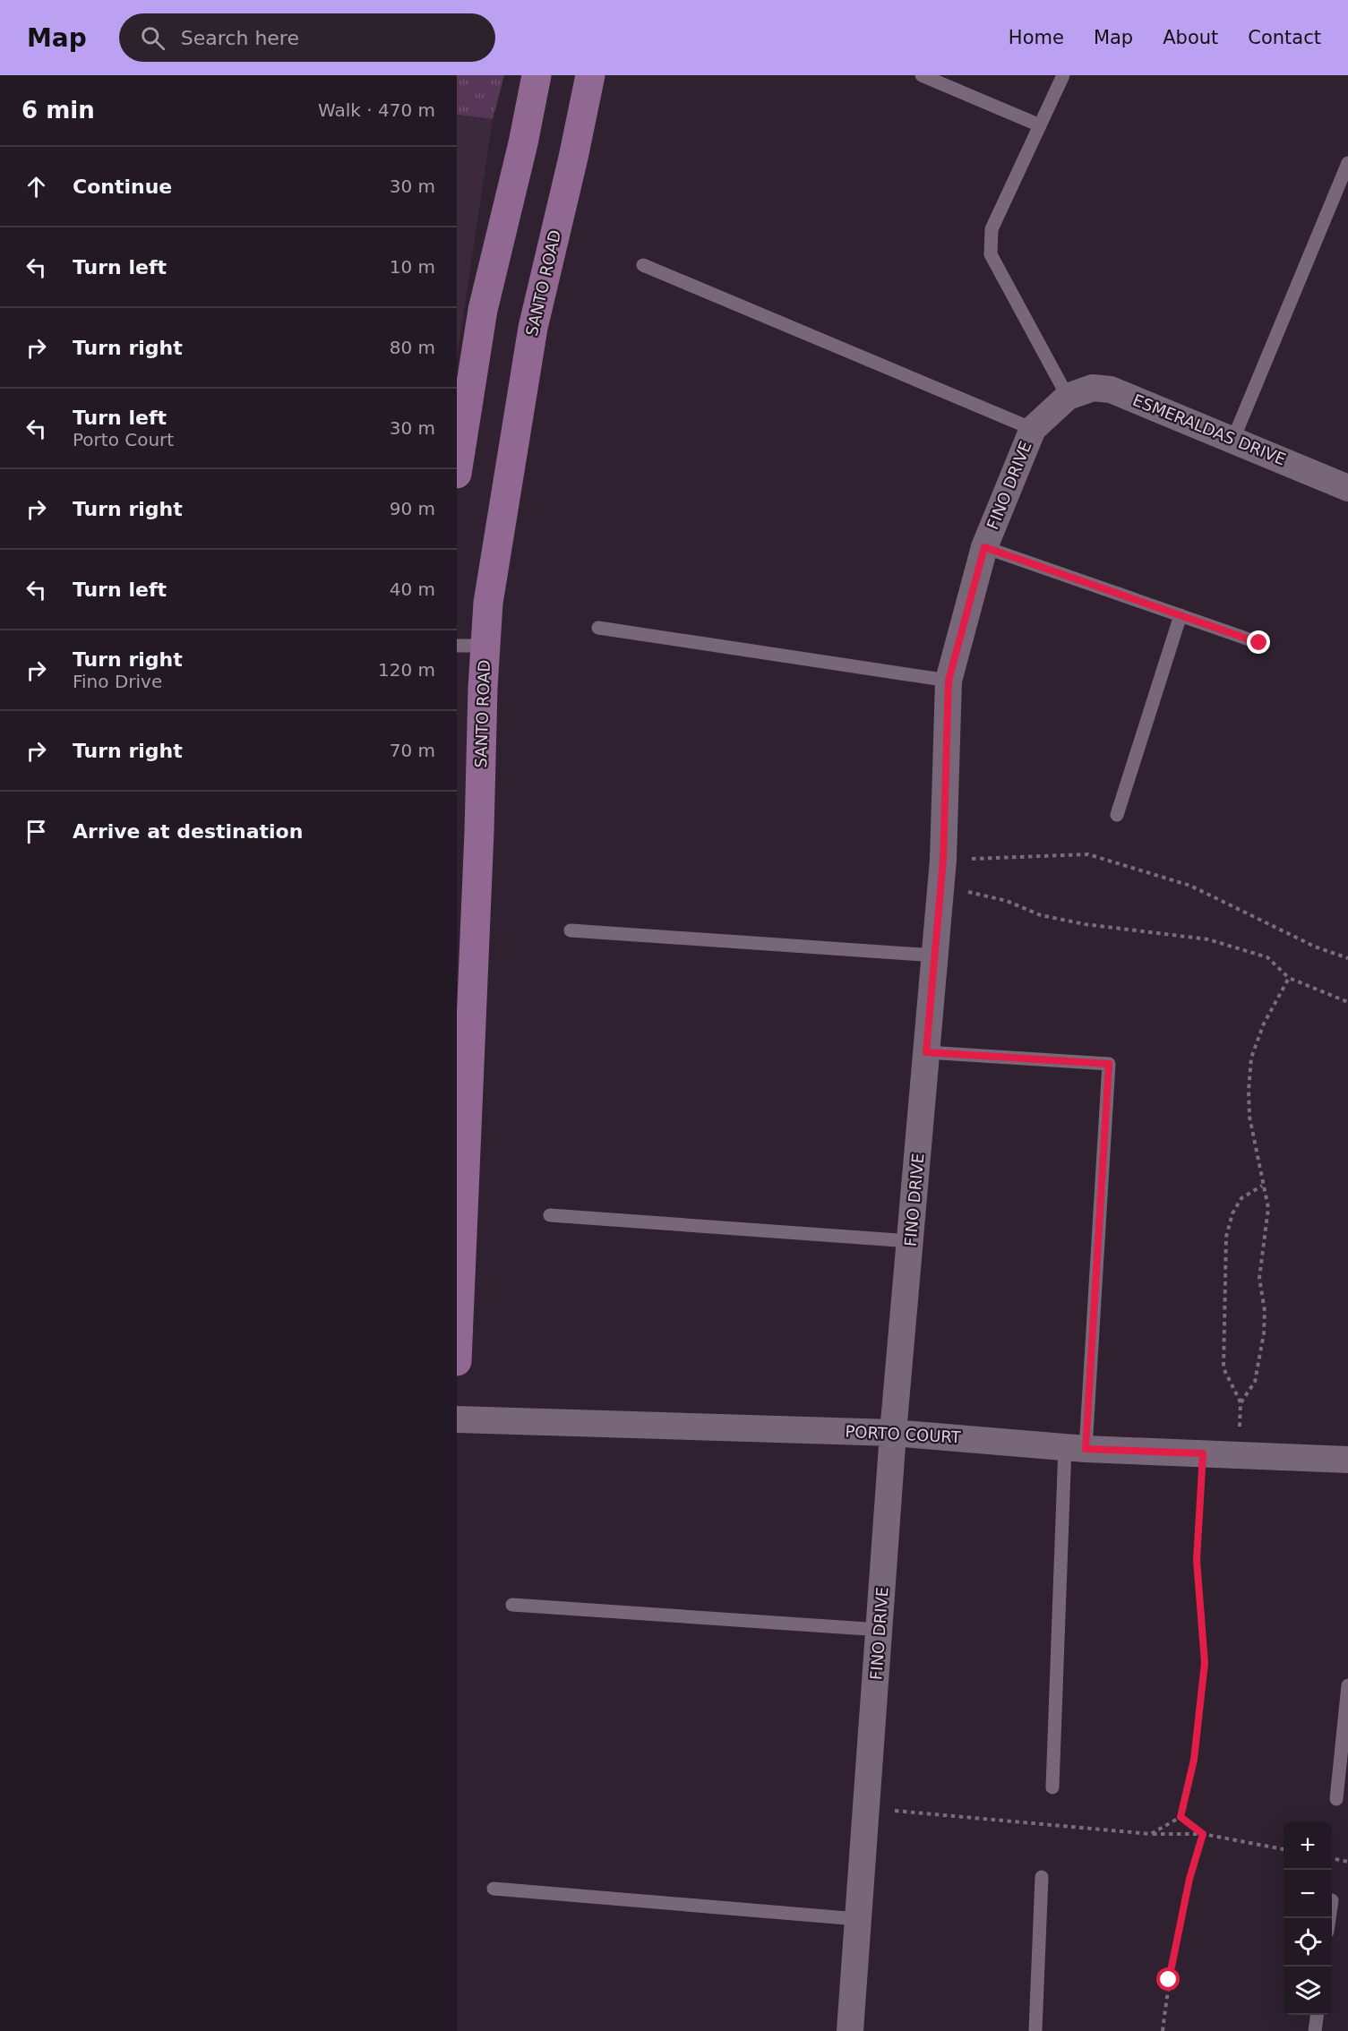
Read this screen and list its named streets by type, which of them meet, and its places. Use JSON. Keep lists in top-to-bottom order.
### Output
{
  "streets": {
    "main road": ["SANTO ROAD"],
    "street": ["ESMERALDAS DRIVE", "FINO DRIVE", "PORTO COURT"]
  },
  "crossings": [
    ["ESMERALDAS DRIVE", "FINO DRIVE"],
    ["FINO DRIVE", "PORTO COURT"]
  ],
  "page": {
    "header": "Map",
    "search": "Search here",
    "nav": [
      "Home",
      "Map",
      "About",
      "Contact"
    ],
    "heading": ["6 min", "Walk · 470 m"],
    "list": [
      ["Continue", "30 m"],
      ["Turn left", "10 m"],
      ["Turn right", "80 m"],
      ["Turn left", "Porto Court", "30 m"],
      ["Turn right", "90 m"],
      ["Turn left", "40 m"],
      ["Turn right", "Fino Drive", "120 m"],
      ["Turn right", "70 m"],
      "Arrive at destination"
    ],
    "map_buttons": ["+", "−"]
  }
}
